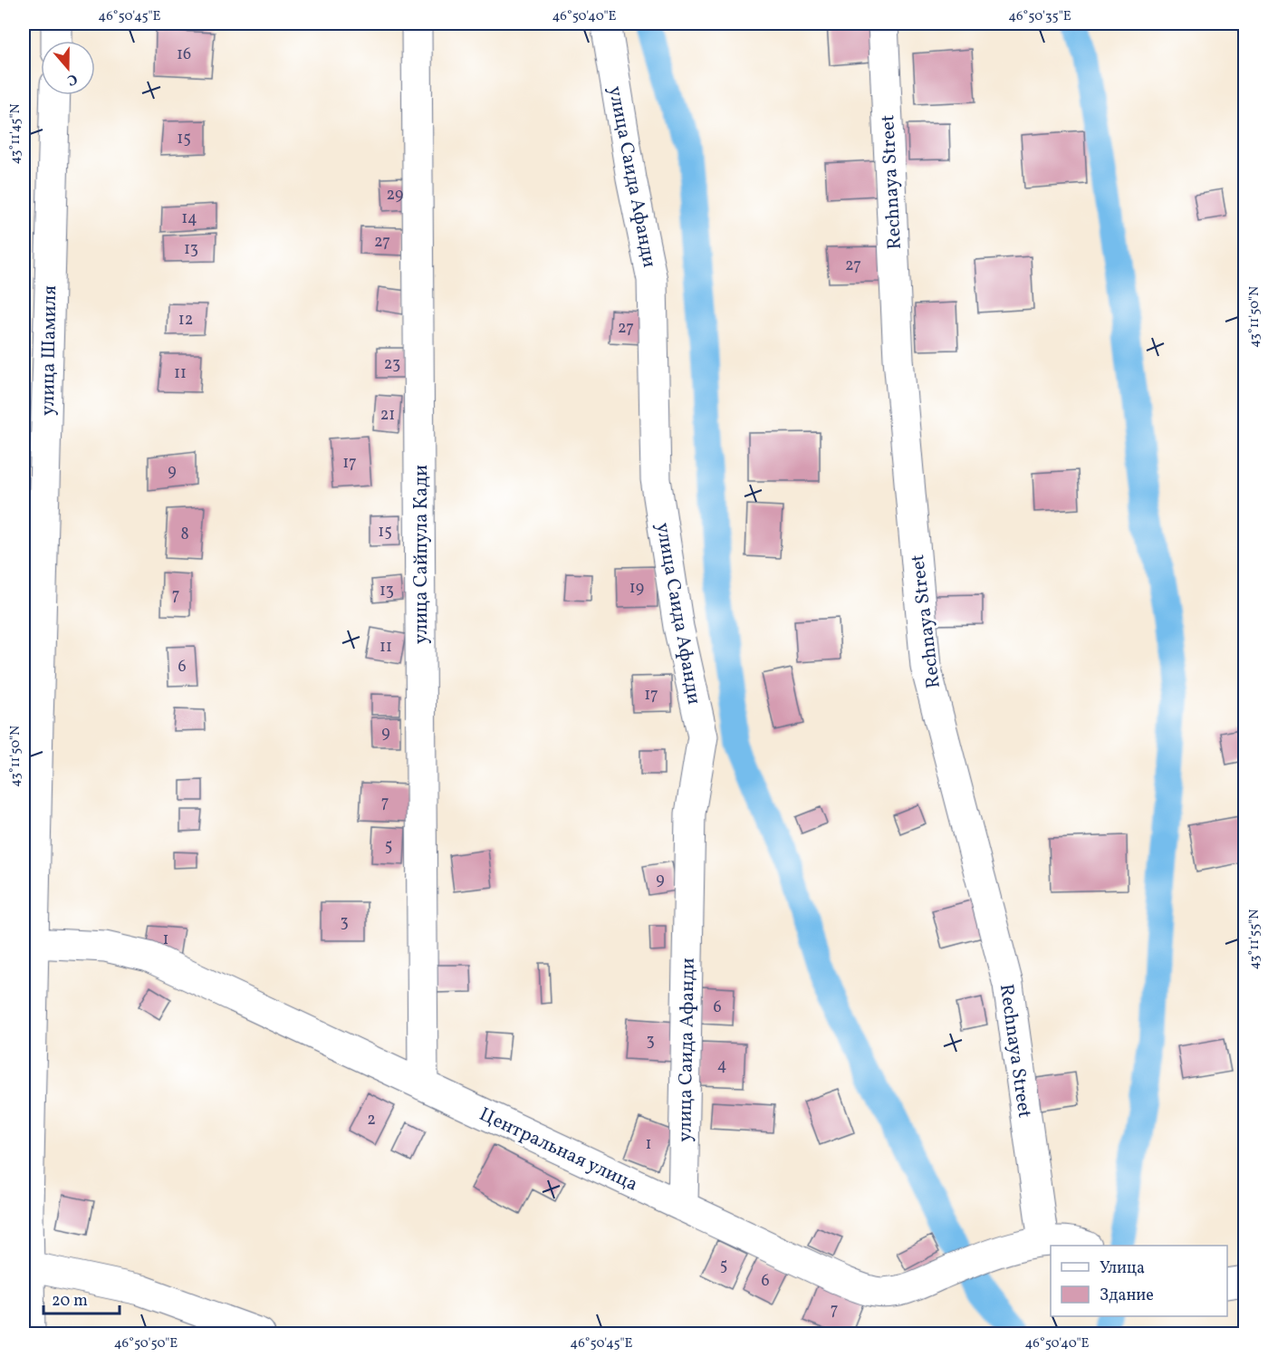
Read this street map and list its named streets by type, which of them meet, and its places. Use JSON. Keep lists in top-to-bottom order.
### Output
{
  "streets": {
    "street": [
      "улица Саида Афанди",
      "Rechnaya Street",
      "улица Шамиля",
      "улица Сайпула Кади",
      "Центральная улица"
    ]
  },
  "crossings": [
    ["улица Саида Афанди", "Центральная улица"],
    ["Rechnaya Street", "Центральная улица"],
    ["улица Шамиля", "Центральная улица"],
    ["улица Сайпула Кади", "Центральная улица"]
  ],
  "house_numbers": [
    "16",
    "15",
    "29",
    "14",
    "27",
    "13",
    "27",
    "12",
    "27",
    "23",
    "11",
    "21",
    "17",
    "9",
    "15",
    "8",
    "19",
    "13",
    "7",
    "11",
    "6",
    "17",
    "9",
    "7",
    "5",
    "9",
    "3",
    "1",
    "6",
    "3",
    "4",
    "2",
    "1",
    "5",
    "6",
    "7"
  ],
  "legend": ["Улица", "Здание"],
  "scale_bar": "20 m",
  "north": "bottom",
  "coordinates": [
    "46°50'45\"E",
    "46°50'40\"E",
    "46°50'35\"E",
    "43°11'45\"N",
    "43°11'50\"N",
    "43°11'55\"N",
    "46°50'50\"E"
  ]
}
